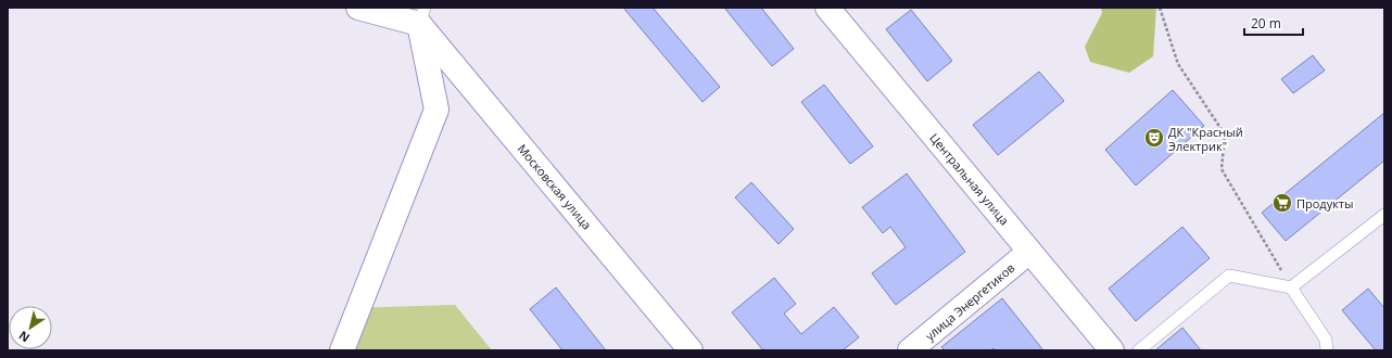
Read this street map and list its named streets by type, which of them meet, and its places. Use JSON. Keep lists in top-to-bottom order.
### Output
{
  "streets": {
    "street": ["Центральная улица", "Московская улица", "улица Энергетиков"]
  },
  "crossings": [
    ["Центральная улица", "улица Энергетиков"]
  ],
  "places": {
    "theatre": ["ДК \"Красный Электрик\""],
    "supermarket": ["Продукты"]
  },
  "scale_bar": "20 m",
  "north": "bottom left"
}
